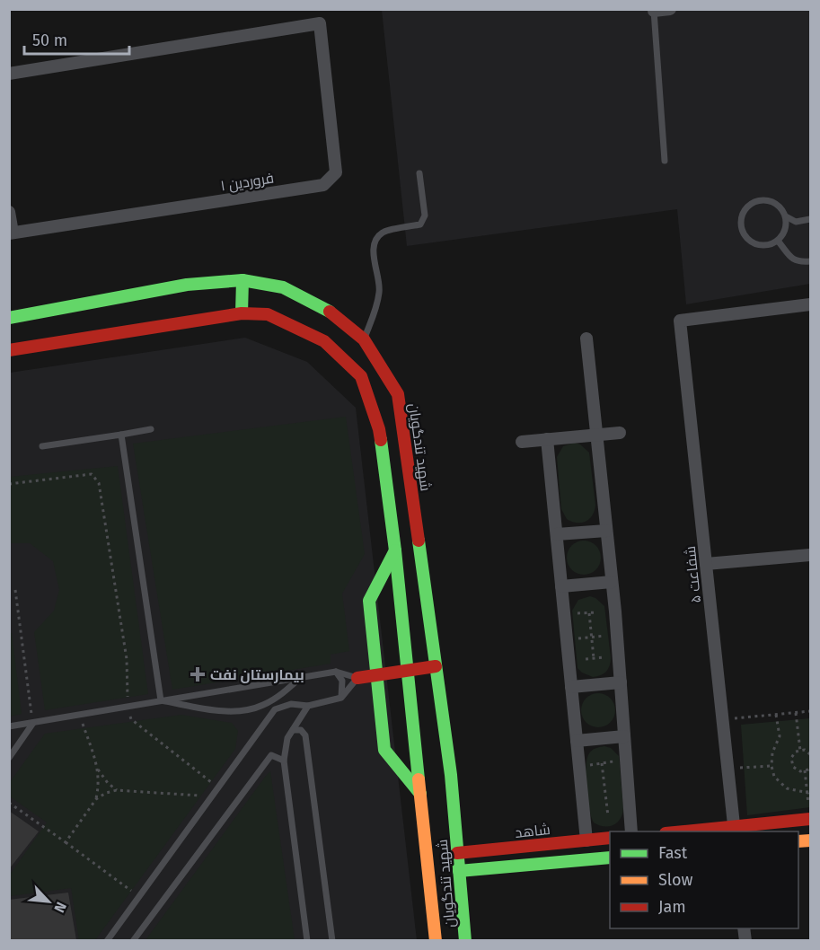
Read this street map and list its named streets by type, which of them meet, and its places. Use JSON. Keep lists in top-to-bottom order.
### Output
{
  "streets": {
    "main road": ["شهید تندگویان", "شاهد"],
    "street": ["فروردین ۱", "شفاعت ۵"]
  },
  "crossings": [
    ["شهید تندگویان", "شاهد"]
  ],
  "places": {
    "health": ["بیمارستان نفت"]
  },
  "legend": ["Fast", "Slow", "Jam"],
  "scale_bar": "50 m",
  "north": "bottom right"
}
